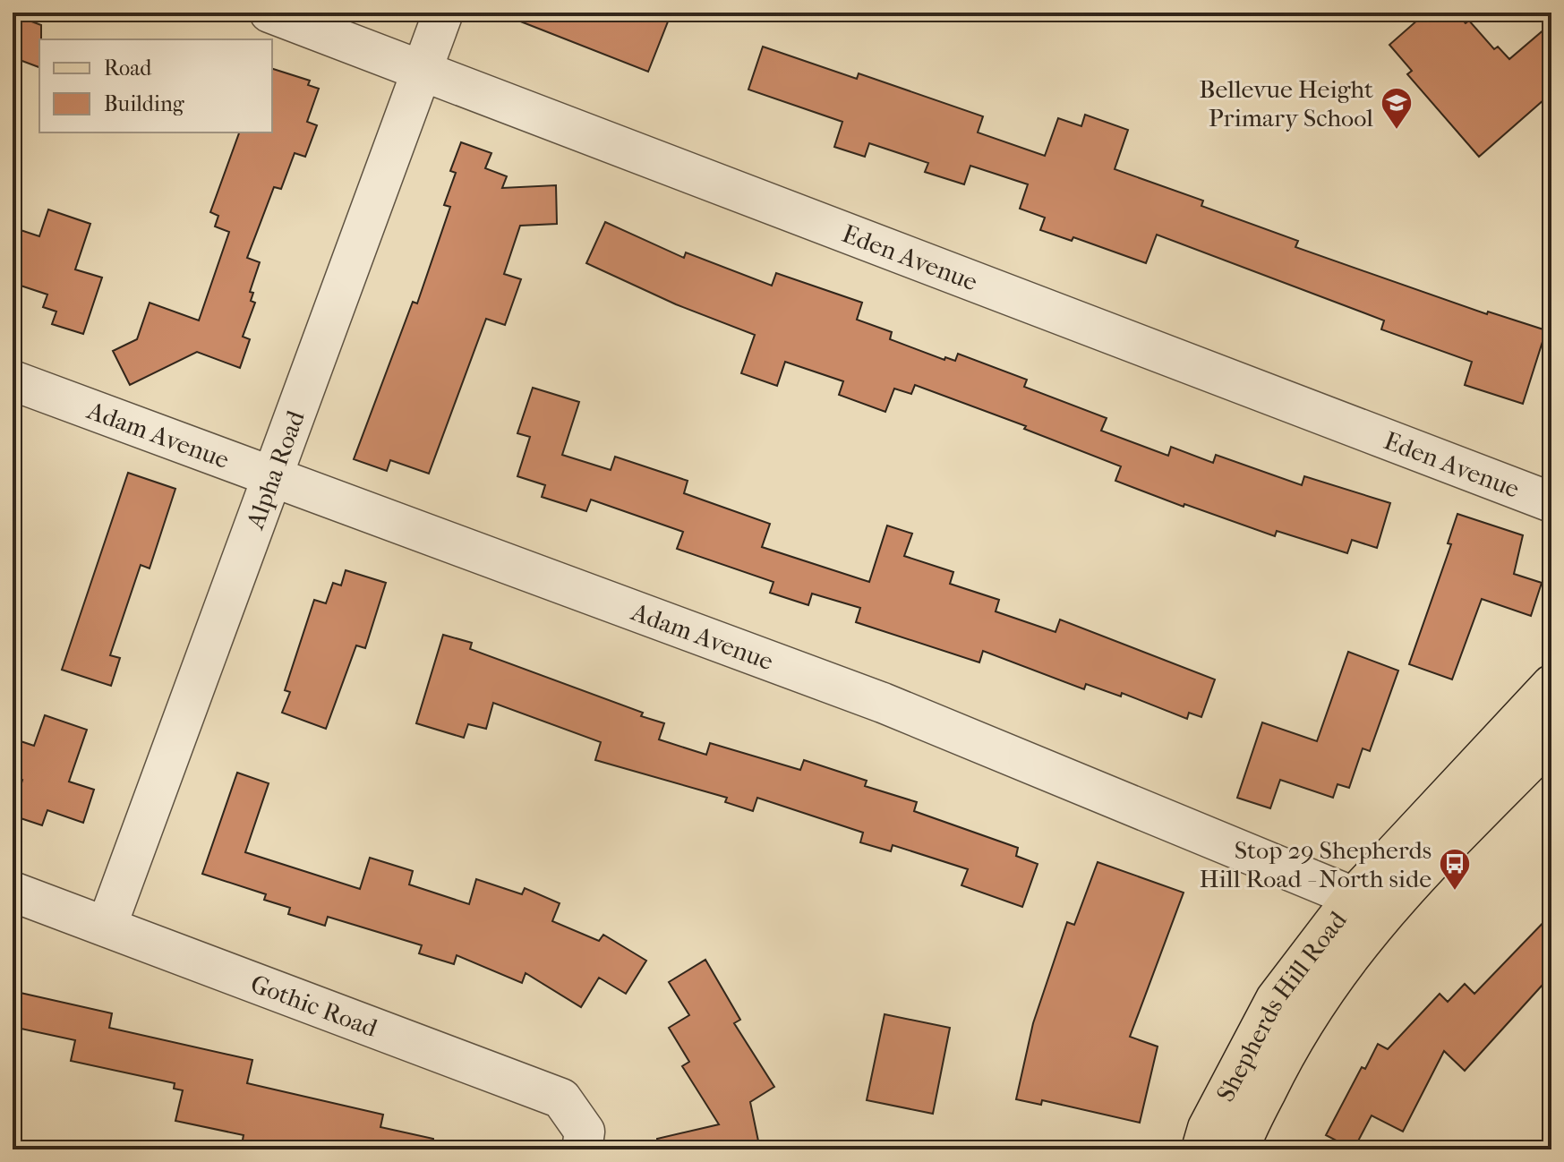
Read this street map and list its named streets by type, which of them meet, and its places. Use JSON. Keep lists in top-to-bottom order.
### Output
{
  "streets": {
    "main road": ["Shepherds Hill Road"],
    "street": [
      "Eden Avenue",
      "Adam Avenue",
      "Alpha Road",
      "Gothic Road"
    ]
  },
  "crossings": [
    ["Eden Avenue", "Alpha Road"],
    ["Adam Avenue", "Alpha Road"],
    ["Adam Avenue", "Shepherds Hill Road"],
    ["Alpha Road", "Gothic Road"]
  ],
  "places": {
    "school or university": ["Bellevue Height Primary School"],
    "bus stop": ["Stop 29 Shepherds Hill Road - North side"]
  },
  "legend": ["Road", "Building"]
}
